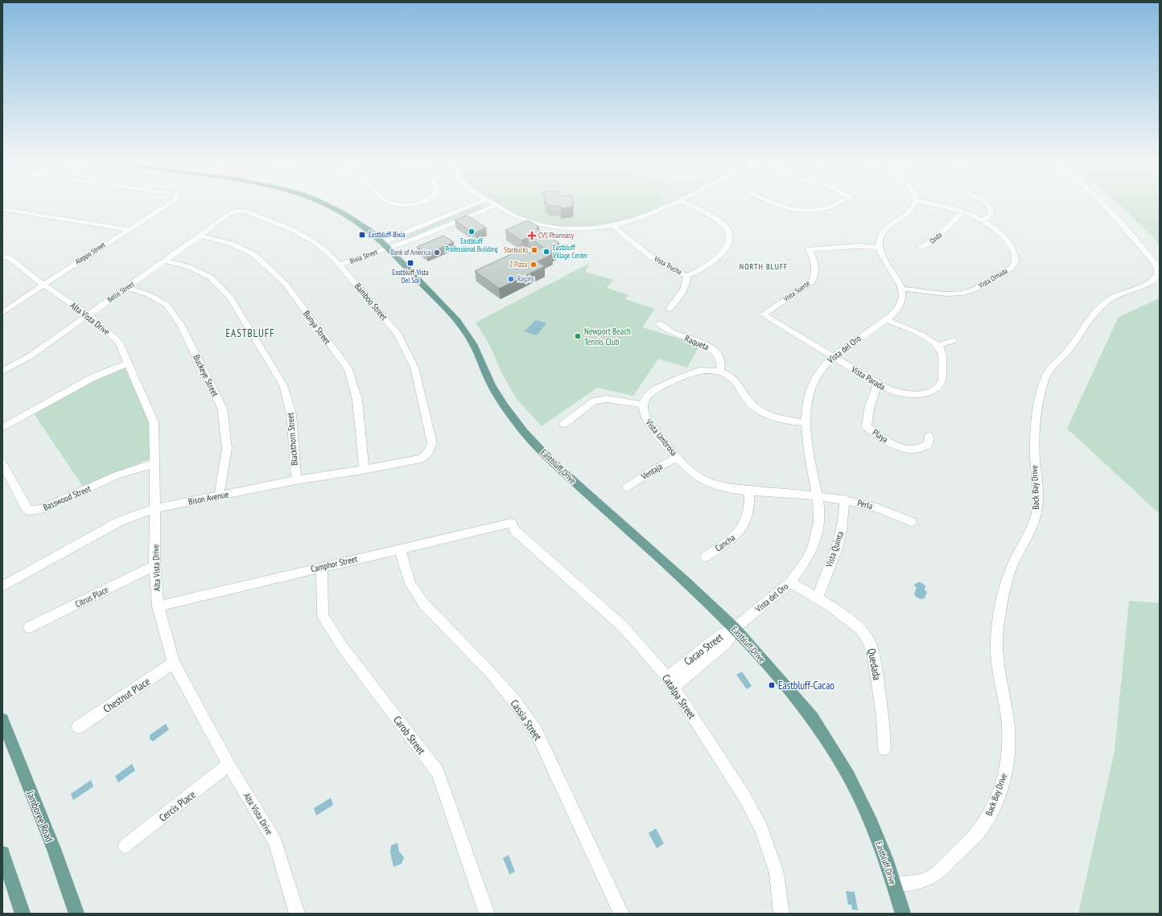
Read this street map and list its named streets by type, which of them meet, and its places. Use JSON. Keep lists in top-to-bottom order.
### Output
{
  "streets": {
    "main road": ["Eastbluff Drive", "Jamboree Road"],
    "street": [
      "Onda",
      "Aleppo Street",
      "Bixia Street",
      "Vista Trucha",
      "Vista Ornada",
      "Vista Suerte",
      "Bellis Street",
      "Bamboo Street",
      "Alta Vista Drive",
      "Bunya Street",
      "Raqueta",
      "Vista del Oro",
      "Buckeye Street",
      "Vista Parada",
      "Playa",
      "Vista Umbrosa",
      "Blackthorn Street",
      "Ventaja",
      "Back Bay Drive",
      "Basswood Street",
      "Bison Avenue",
      "Perla",
      "Cancha",
      "Vista Quinta",
      "Camphor Street",
      "Citrus Place",
      "Cacao Street",
      "Quedada",
      "Chestnut Place",
      "Catalpa Street",
      "Cassia Street",
      "Carob Street",
      "Cercis Place"
    ]
  },
  "crossings": [
    ["Onda", "Vista Ornada"],
    ["Aleppo Street", "Alta Vista Drive"],
    ["Bixia Street", "Bamboo Street"],
    ["Bixia Street", "Eastbluff Drive"],
    ["Vista Ornada", "Vista del Oro"],
    ["Vista Suerte", "Vista del Oro"],
    ["Vista Suerte", "Vista Parada"],
    ["Bellis Street", "Bamboo Street"],
    ["Bellis Street", "Alta Vista Drive"],
    ["Bellis Street", "Bunya Street"],
    ["Bellis Street", "Buckeye Street"],
    ["Bellis Street", "Blackthorn Street"],
    ["Bamboo Street", "Bison Avenue"],
    ["Alta Vista Drive", "Basswood Street"],
    ["Alta Vista Drive", "Bison Avenue"],
    ["Alta Vista Drive", "Camphor Street"],
    ["Alta Vista Drive", "Citrus Place"],
    ["Alta Vista Drive", "Chestnut Place"],
    ["Alta Vista Drive", "Cercis Place"],
    ["Bunya Street", "Bison Avenue"],
    ["Vista del Oro", "Vista Parada"],
    ["Vista del Oro", "Vista Umbrosa"],
    ["Vista del Oro", "Eastbluff Drive"],
    ["Vista del Oro", "Perla"],
    ["Vista del Oro", "Cacao Street"],
    ["Vista del Oro", "Quedada"],
    ["Buckeye Street", "Bison Avenue"],
    ["Vista Parada", "Playa"],
    ["Vista Umbrosa", "Ventaja"],
    ["Vista Umbrosa", "Perla"],
    ["Vista Umbrosa", "Cancha"],
    ["Blackthorn Street", "Bison Avenue"],
    ["Eastbluff Drive", "Back Bay Drive"],
    ["Eastbluff Drive", "Cacao Street"],
    ["Perla", "Vista Quinta"],
    ["Vista Quinta", "Quedada"],
    ["Camphor Street", "Catalpa Street"],
    ["Camphor Street", "Cassia Street"],
    ["Camphor Street", "Carob Street"],
    ["Cacao Street", "Catalpa Street"]
  ],
  "districts": ["NORTH BLUFF", "EASTBLUFF"],
  "places": {
    "other": [
      "Eastbluff Professional Building",
      "Starbucks",
      "Eastbluff Village Center",
      "Bank of America",
      "Z Pizza",
      "Ralphs",
      "Newport Beach Tennis Club"
    ],
    "transit": ["Eastbluff-Bixia", "Eastbluff-Vista Del Sol", "Eastbluff-Cacao"],
    "health": ["CVS Pharmacy"]
  }
}
